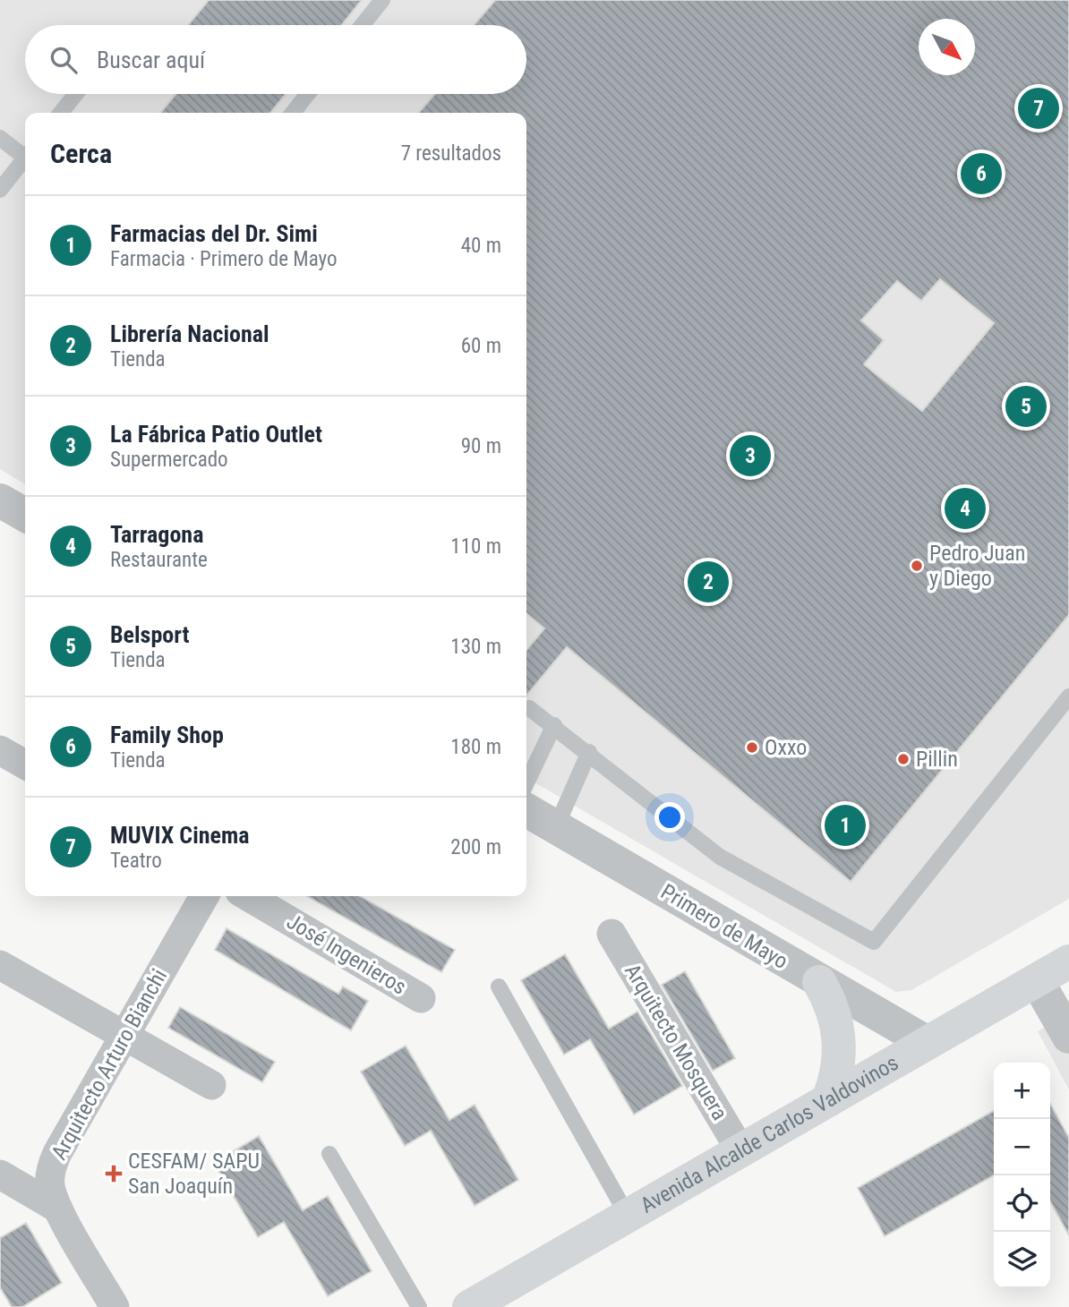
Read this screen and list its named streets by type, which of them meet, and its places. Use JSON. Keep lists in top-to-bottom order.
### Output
{
  "streets": {
    "main road": ["Avenida Alcalde Carlos Valdovinos"],
    "street": [
      "Primero de Mayo",
      "José Ingenieros",
      "Arquitecto Mosquera",
      "Arquitecto Arturo Bianchi"
    ]
  },
  "crossings": [
    ["Primero de Mayo", "Avenida Alcalde Carlos Valdovinos"],
    ["Arquitecto Mosquera", "Avenida Alcalde Carlos Valdovinos"]
  ],
  "places": {
    "other": ["Pedro Juan y Diego", "Oxxo", "Pillin"],
    "health": ["CESFAM/ SAPU San Joaquín"]
  },
  "north": "bottom right",
  "page": {
    "search": "Buscar aquí",
    "pins": [
      "7",
      "6",
      "5",
      "3",
      "4",
      "2",
      "1"
    ],
    "heading": ["Cerca", "7 resultados"],
    "list": [
      {
        "mark": "1",
        "name": "Farmacias del Dr. Simi",
        "note": "Farmacia · Primero de Mayo",
        "value": "40 m"
      },
      {
        "mark": "2",
        "name": "Librería Nacional",
        "note": "Tienda",
        "value": "60 m"
      },
      {
        "mark": "3",
        "name": "La Fábrica Patio Outlet",
        "note": "Supermercado",
        "value": "90 m"
      },
      {
        "mark": "4",
        "name": "Tarragona",
        "note": "Restaurante",
        "value": "110 m"
      },
      {
        "mark": "5",
        "name": "Belsport",
        "note": "Tienda",
        "value": "130 m"
      },
      {
        "mark": "6",
        "name": "Family Shop",
        "note": "Tienda",
        "value": "180 m"
      },
      {
        "mark": "7",
        "name": "MUVIX Cinema",
        "note": "Teatro",
        "value": "200 m"
      }
    ],
    "map_buttons": ["+", "−"]
  }
}
